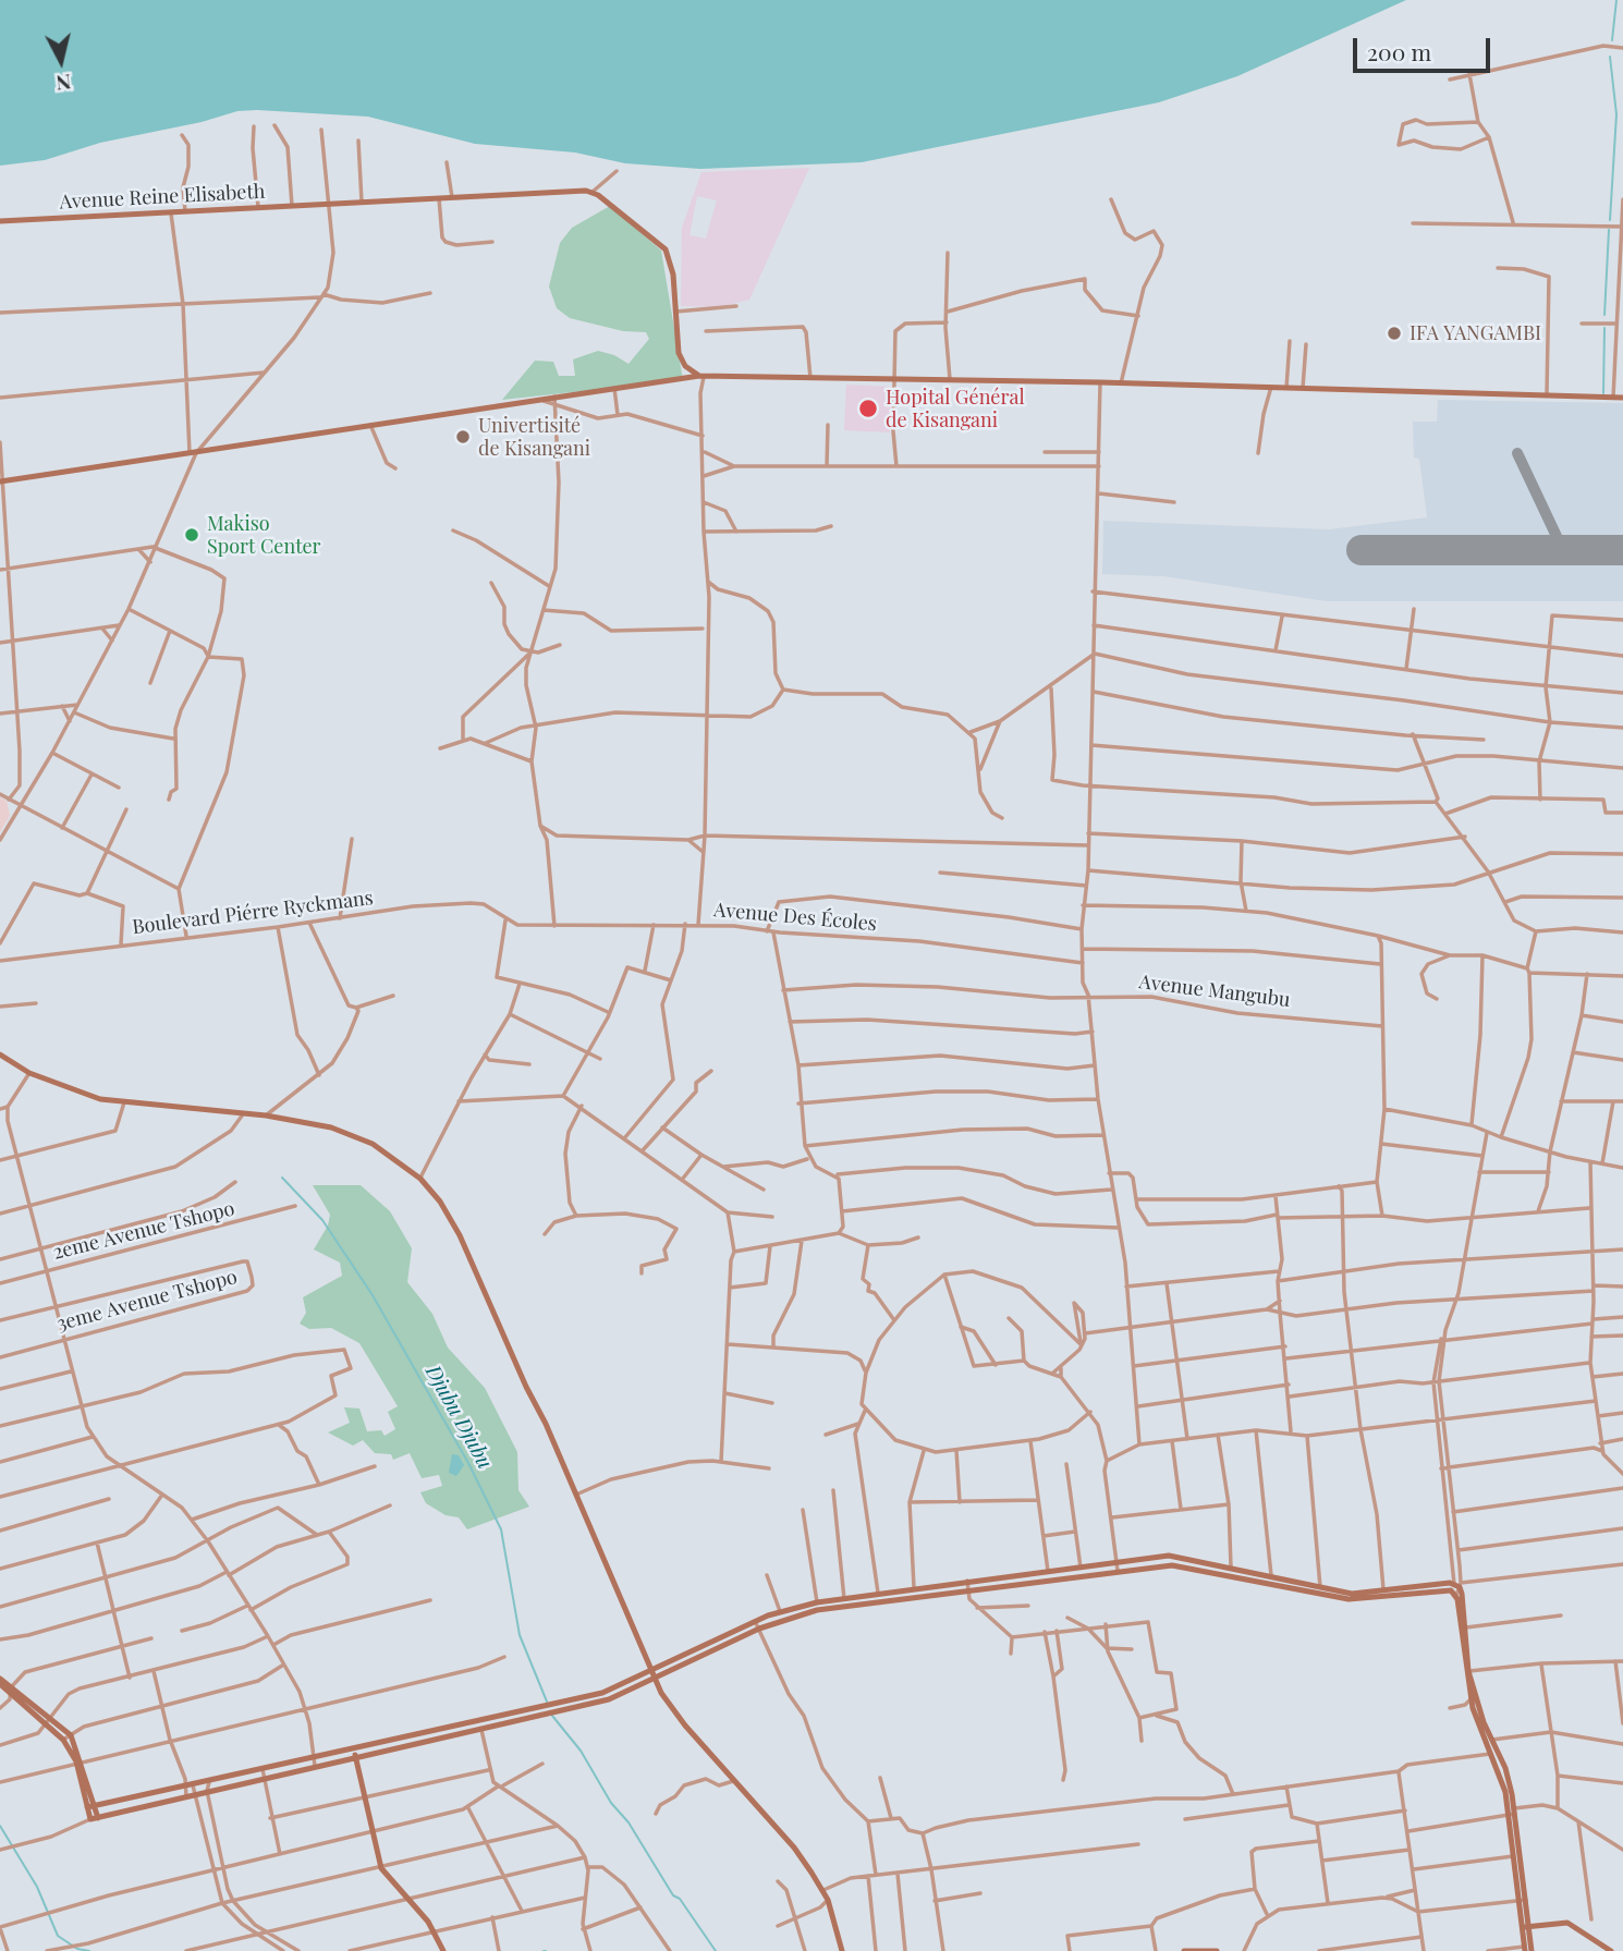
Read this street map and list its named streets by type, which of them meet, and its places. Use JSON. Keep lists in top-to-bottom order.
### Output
{
  "streets": {
    "street": [
      "Avenue Reine Elisabeth",
      "Boulevard Piérre Ryckmans",
      "Avenue Des Écoles",
      "Avenue Mangubu",
      "2eme Avenue Tshopo",
      "3eme Avenue Tshopo"
    ]
  },
  "crossings": [
    ["Boulevard Piérre Ryckmans", "Avenue Des Écoles"]
  ],
  "water": ["Djubu Djubu"],
  "places": [
    "IFA YANGAMBI",
    "Hopital Général de Kisangani",
    "Univertisité de Kisangani",
    "Makiso Sport Center"
  ],
  "scale_bar": "200 m",
  "north": "bottom"
}
